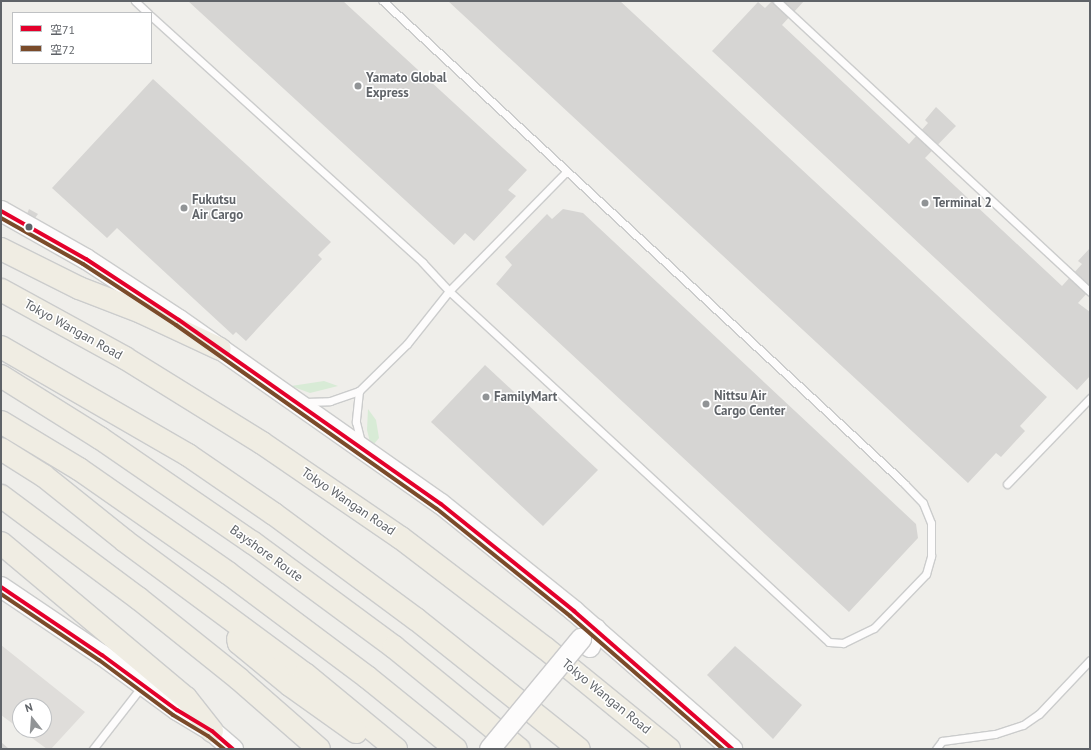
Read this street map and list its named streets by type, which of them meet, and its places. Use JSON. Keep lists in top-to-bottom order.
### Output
{
  "streets": {
    "highway": ["Tokyo Wangan Road", "Bayshore Route"]
  },
  "places": [
    "Yamato Global Express",
    "Terminal 2",
    "Fukutsu Air Cargo",
    "FamilyMart",
    "Nittsu Air Cargo Center"
  ],
  "lines": ["transit line 空71", "transit line 空72"],
  "legend": ["空71", "空72"],
  "north": "top"
}
